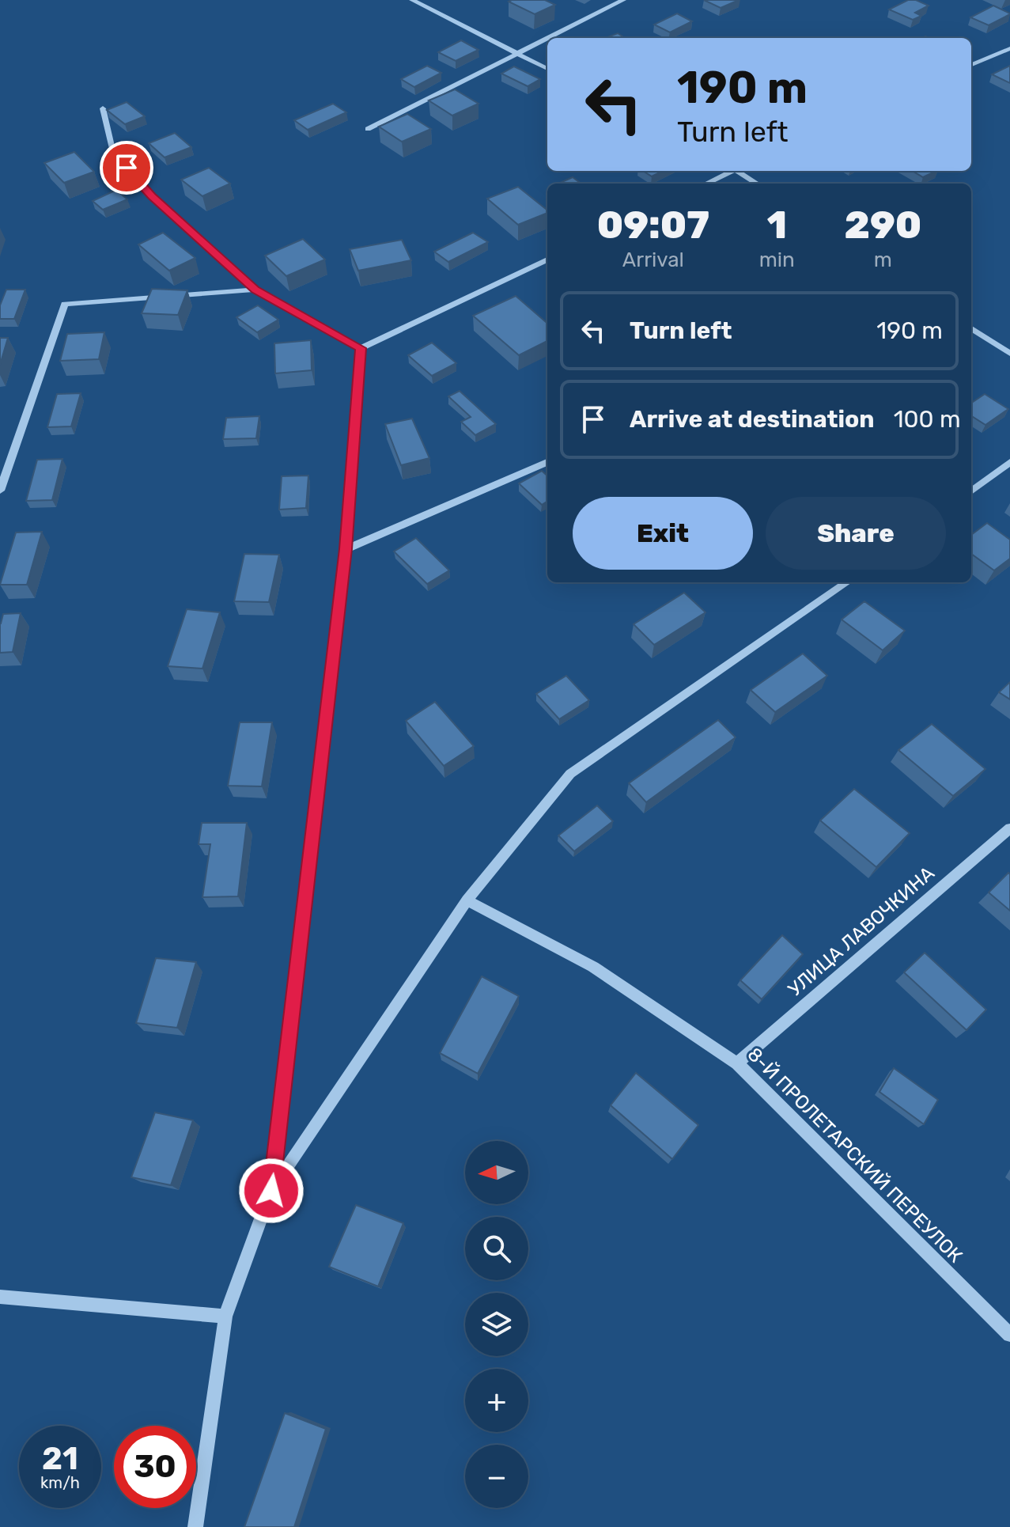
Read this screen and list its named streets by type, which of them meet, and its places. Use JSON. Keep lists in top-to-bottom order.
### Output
{
  "streets": {
    "street": ["УЛИЦА ЛАВОЧКИНА", "8-Й ПРОЛЕТАРСКИЙ ПЕРЕУЛОК"]
  },
  "crossings": [
    ["УЛИЦА ЛАВОЧКИНА", "8-Й ПРОЛЕТАРСКИЙ ПЕРЕУЛОК"]
  ],
  "north": "left",
  "page": {
    "turn": ["190 m", "Turn left"],
    "eta": [
      "09:07",
      "Arrival",
      "1",
      "min",
      "290",
      "m"
    ],
    "list": [
      {
        "name": "Turn left",
        "value": "190 m"
      },
      {
        "name": "Arrive at destination",
        "value": "100 m"
      }
    ],
    "buttons": ["Exit", "Share"],
    "map_buttons": ["+", "−"],
    "speed": "21 km/h",
    "limit": "30"
  }
}
